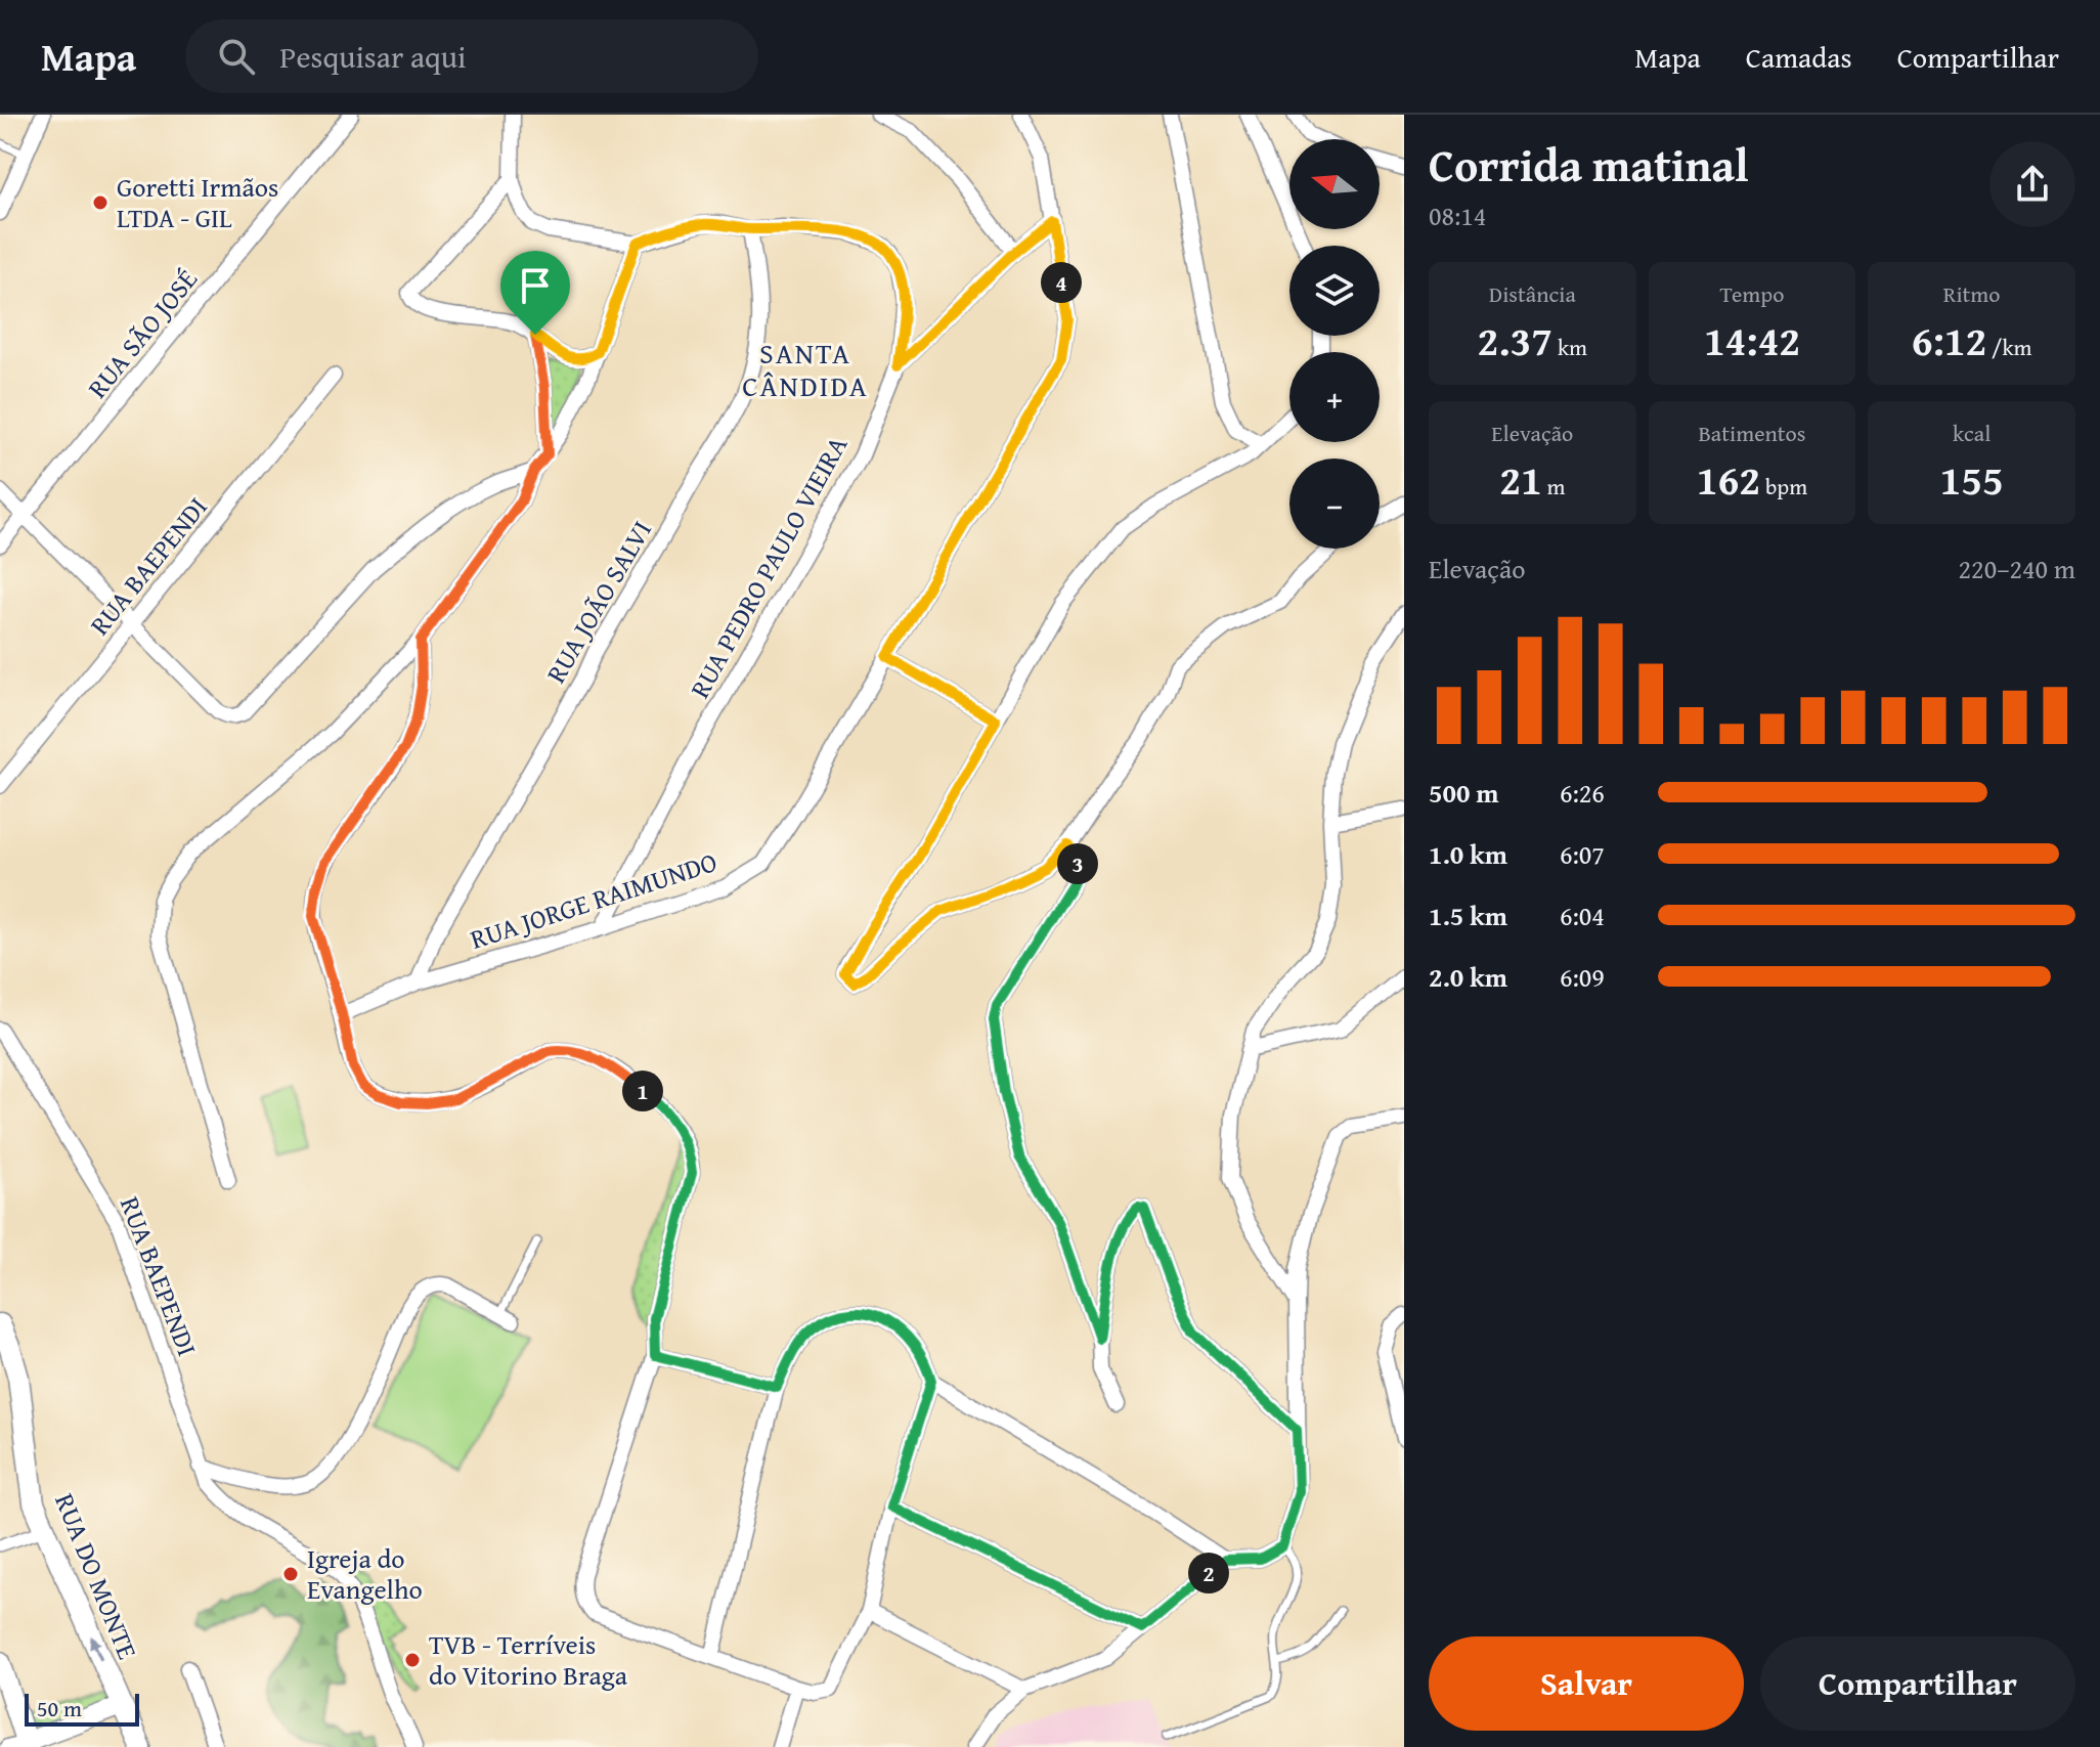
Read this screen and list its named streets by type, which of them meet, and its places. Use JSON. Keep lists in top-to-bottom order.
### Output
{
  "streets": {
    "main road": ["RUA DO MONTE"],
    "street": [
      "RUA SÃO JOSÉ",
      "RUA BAEPENDI",
      "RUA PEDRO PAULO VIEIRA",
      "RUA JOÃO SALVI",
      "RUA JORGE RAIMUNDO"
    ]
  },
  "crossings": [
    ["RUA PEDRO PAULO VIEIRA", "RUA JOÃO SALVI"],
    ["RUA PEDRO PAULO VIEIRA", "RUA JORGE RAIMUNDO"],
    ["RUA JOÃO SALVI", "RUA JORGE RAIMUNDO"]
  ],
  "districts": ["SANTA CÂNDIDA"],
  "places": ["Goretti Irmãos LTDA - GIL", "Igreja do Evangelho", "TVB - Terríveis do Vitorino Braga"],
  "scale_bar": "50 m",
  "north": "left",
  "page": {
    "header": "Mapa",
    "search": "Pesquisar aqui",
    "nav": ["Mapa", "Camadas", "Compartilhar"],
    "heading": ["Corrida matinal", "08:14"],
    "map_buttons": ["+", "−"],
    "stats": [
      ["Distância", "2.37 km"],
      ["Tempo", "14:42"],
      ["Ritmo", "6:12 /km"],
      ["Elevação", "21 m"],
      ["Batimentos", "162 bpm"],
      ["kcal", "155"]
    ],
    "pins": [
      "4",
      "3",
      "1",
      "2"
    ],
    "chart": ["Elevação", "220–240 m"],
    "list": [
      {
        "name": "500 m",
        "note": "6:26"
      },
      {
        "name": "1.0 km",
        "note": "6:07"
      },
      {
        "name": "1.5 km",
        "note": "6:04"
      },
      {
        "name": "2.0 km",
        "note": "6:09"
      }
    ],
    "buttons": ["Salvar", "Compartilhar"],
    "scale": "50 m"
  }
}
